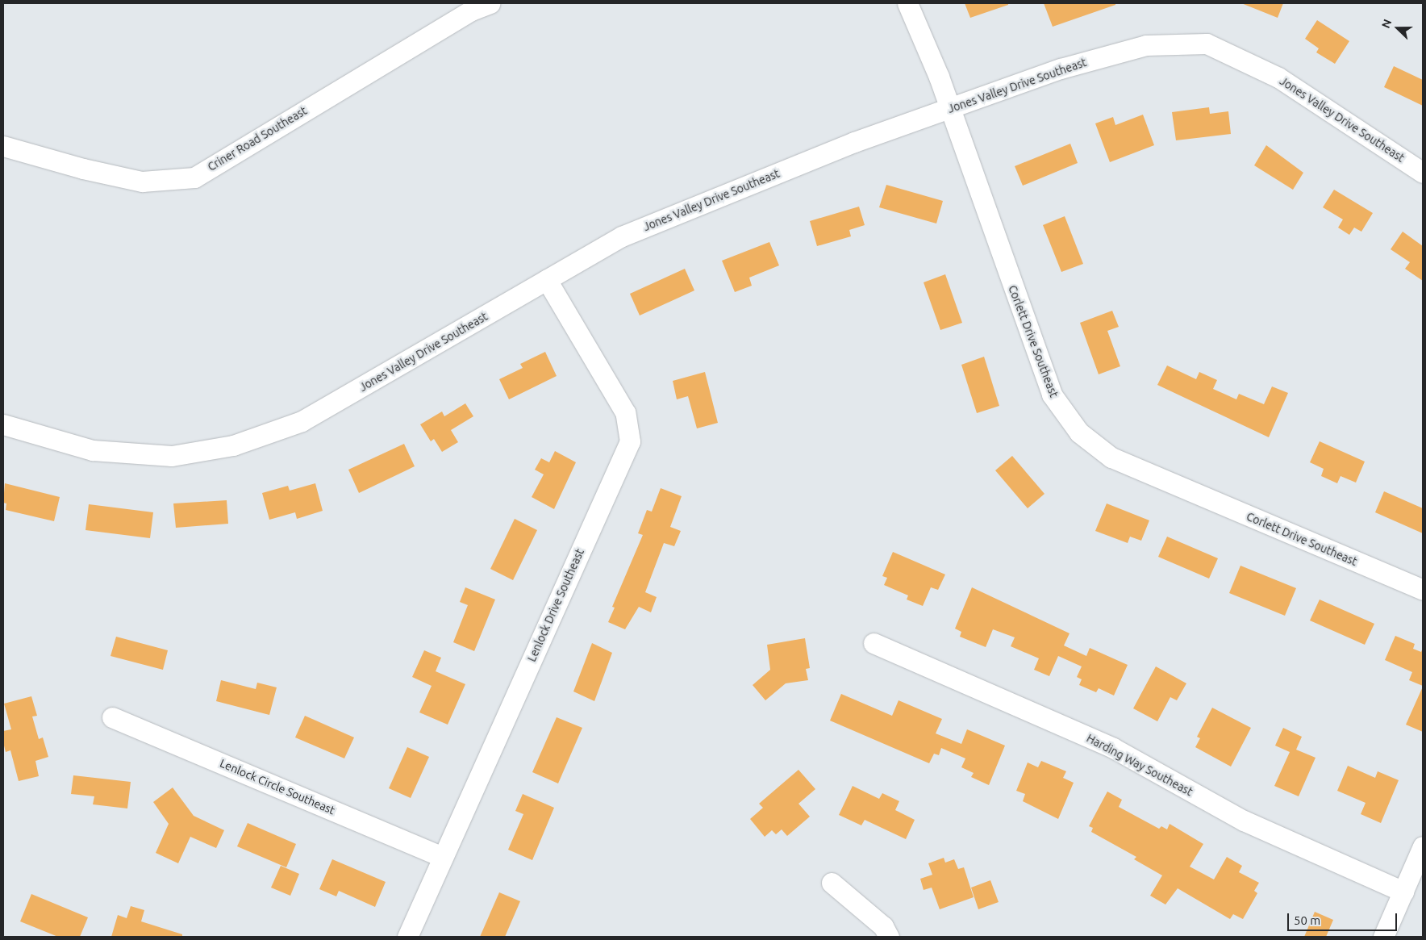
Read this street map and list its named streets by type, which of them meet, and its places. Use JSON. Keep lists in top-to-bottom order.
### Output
{
  "streets": {
    "street": [
      "Jones Valley Drive Southeast",
      "Criner Road Southeast",
      "Corlett Drive Southeast",
      "Lenlock Drive Southeast",
      "Harding Way Southeast",
      "Lenlock Circle Southeast"
    ]
  },
  "crossings": [
    ["Jones Valley Drive Southeast", "Corlett Drive Southeast"],
    ["Jones Valley Drive Southeast", "Lenlock Drive Southeast"],
    ["Lenlock Drive Southeast", "Lenlock Circle Southeast"]
  ],
  "scale_bar": "50 m",
  "north": "left"
}
